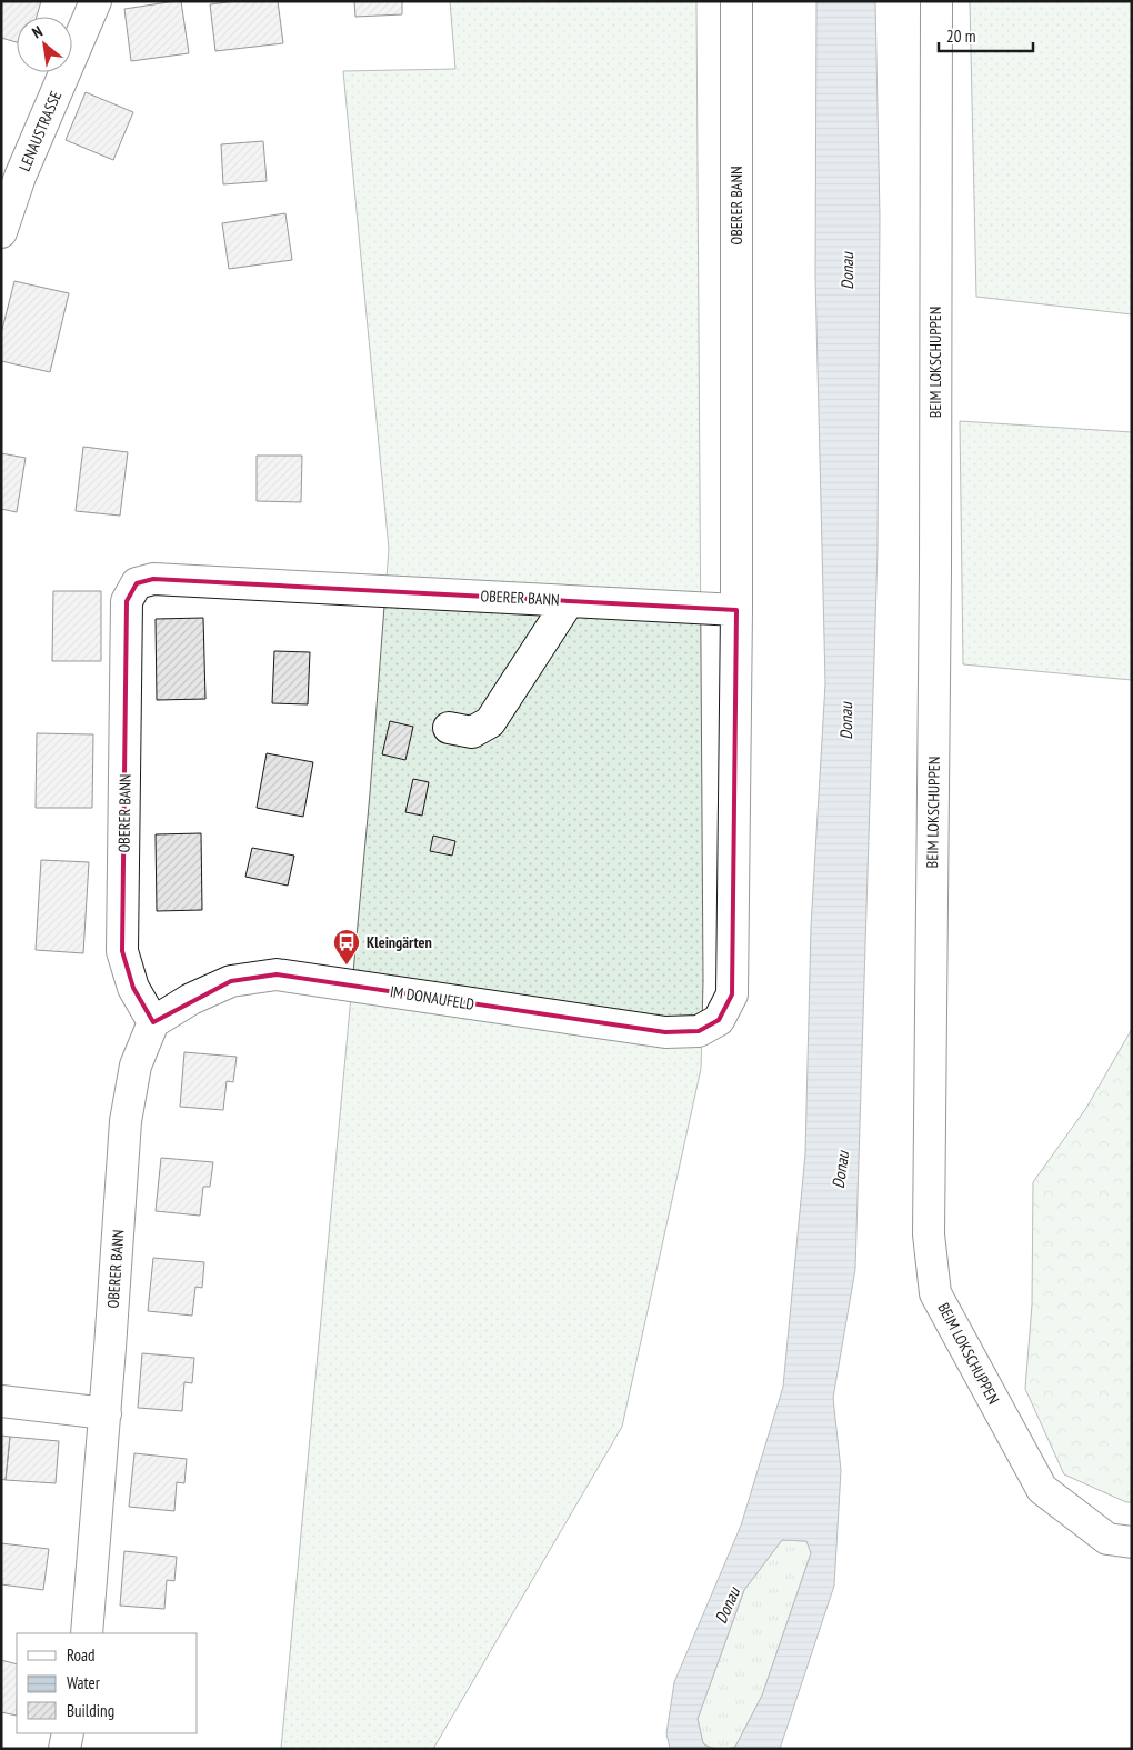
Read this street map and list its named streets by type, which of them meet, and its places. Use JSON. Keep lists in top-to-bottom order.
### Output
{
  "streets": {
    "street": [
      "LENAUSTRASSE",
      "OBERER BANN",
      "BEIM LOKSCHUPPEN",
      "IM DONAUFELD"
    ]
  },
  "crossings": [
    ["OBERER BANN", "IM DONAUFELD"]
  ],
  "water": ["Donau"],
  "places": {
    "bus stop": ["Kleingärten"]
  },
  "legend": ["Road", "Water", "Building"],
  "scale_bar": "20 m",
  "north": "top left"
}
